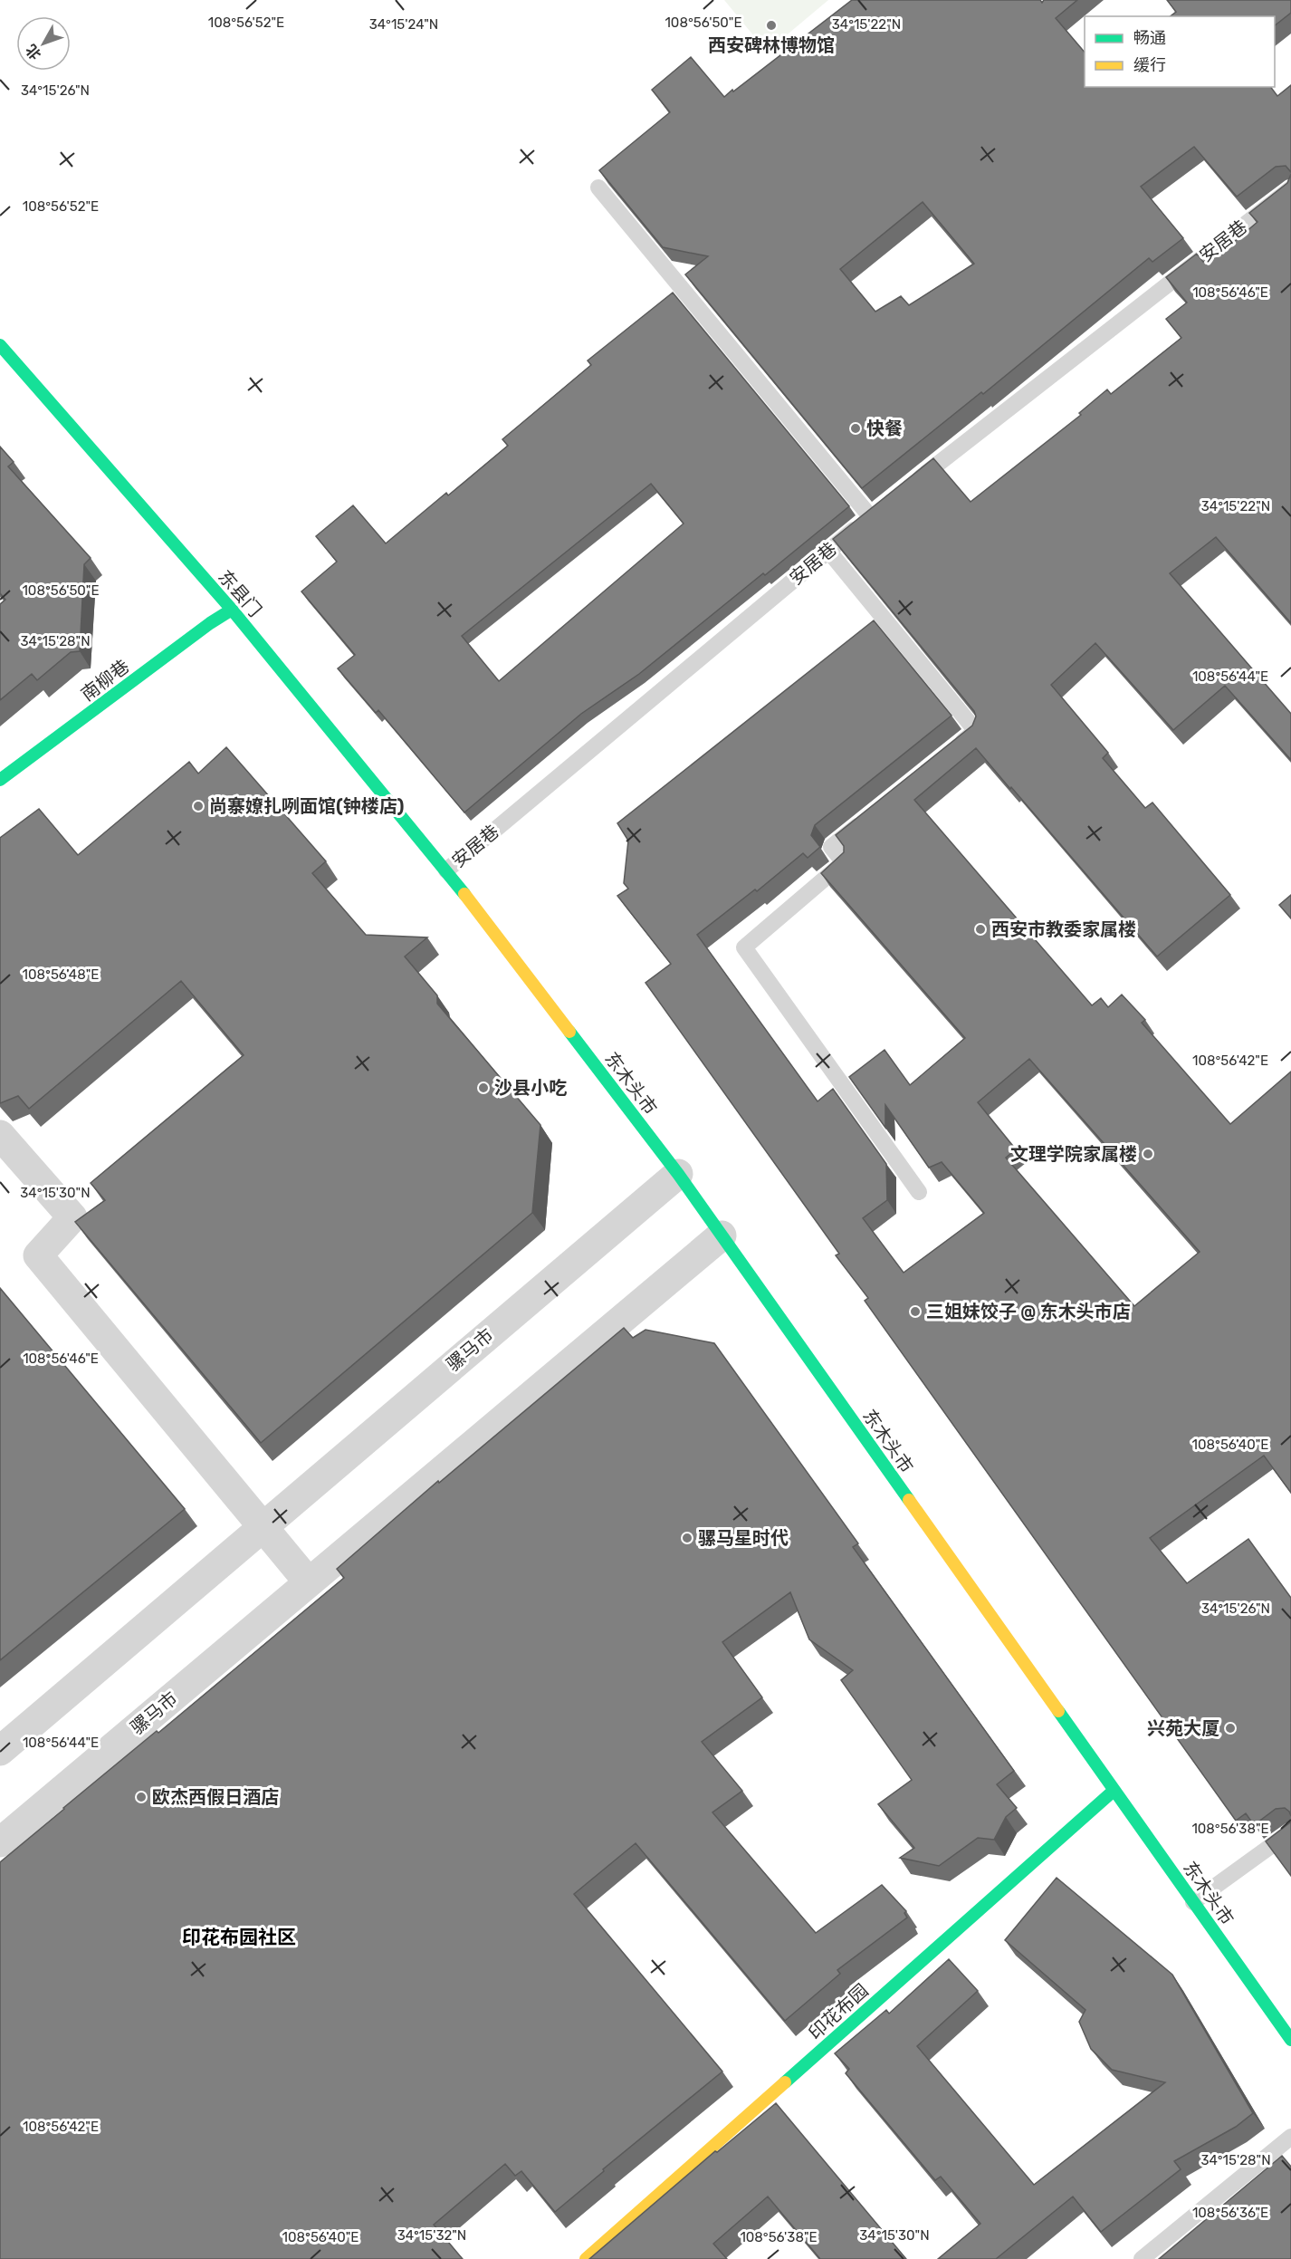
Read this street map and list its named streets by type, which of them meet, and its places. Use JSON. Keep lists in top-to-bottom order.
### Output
{
  "streets": {
    "street": [
      "东县门",
      "南柳巷",
      "东木头市",
      "骡马市",
      "印花布园"
    ],
    "lane": ["安居巷"]
  },
  "crossings": [
    ["安居巷", "东县门"],
    ["安居巷", "东木头市"],
    ["东县门", "南柳巷"],
    ["东县门", "东木头市"],
    ["东木头市", "骡马市"],
    ["东木头市", "印花布园"]
  ],
  "districts": ["印花布园社区"],
  "places": [
    "西安碑林博物馆",
    "快餐",
    "尚寨嫽扎咧面馆(钟楼店)",
    "西安市教委家属楼",
    "沙县小吃",
    "文理学院家属楼",
    "三姐妹饺子 @ 东木头市店",
    "骡马星时代",
    "兴苑大厦",
    "欧杰西假日酒店"
  ],
  "legend": ["畅通", "缓行"],
  "north": "bottom left",
  "coordinates": [
    "108°56'52\"E",
    "108°56'50\"E",
    "34°15'24\"N",
    "34°15'22\"N",
    "34°15'26\"N",
    "108°56'46\"E",
    "34°15'28\"N",
    "108°56'44\"E",
    "108°56'48\"E",
    "108°56'42\"E",
    "34°15'30\"N",
    "108°56'40\"E",
    "108°56'38\"E",
    "108°56'36\"E",
    "34°15'32\"N"
  ]
}
